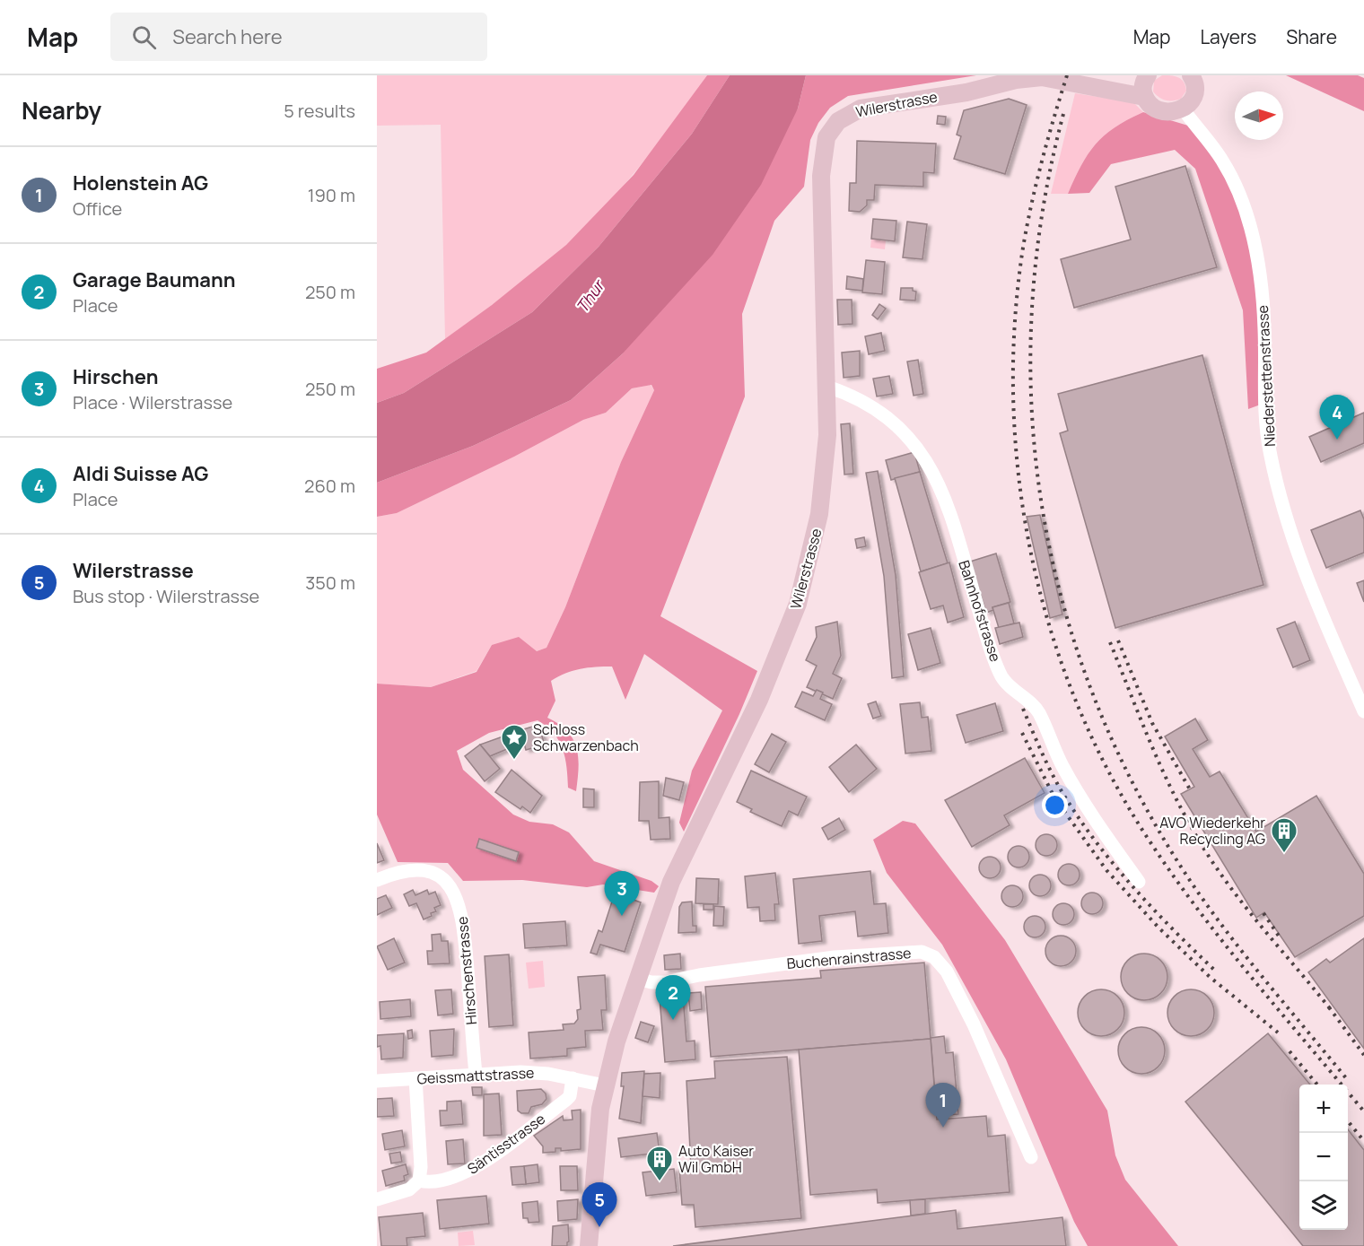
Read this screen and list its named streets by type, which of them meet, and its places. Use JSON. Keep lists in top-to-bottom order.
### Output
{
  "streets": {
    "main road": ["Wilerstrasse"],
    "street": [
      "Niederstettenstrasse",
      "Bahnhofstrasse",
      "Buchenrainstrasse",
      "Hirschenstrasse",
      "Geissmattstrasse",
      "Säntisstrasse"
    ]
  },
  "crossings": [
    ["Wilerstrasse", "Niederstettenstrasse"],
    ["Wilerstrasse", "Bahnhofstrasse"],
    ["Wilerstrasse", "Buchenrainstrasse"],
    ["Wilerstrasse", "Geissmattstrasse"],
    ["Hirschenstrasse", "Geissmattstrasse"],
    ["Geissmattstrasse", "Säntisstrasse"]
  ],
  "water": ["Thur"],
  "places": {
    "place": ["Schloss Schwarzenbach"],
    "building": ["AVO Wiederkehr Recycling AG", "Auto Kaiser Wil GmbH"]
  },
  "north": "right",
  "page": {
    "header": "Map",
    "search": "Search here",
    "nav": ["Map", "Layers", "Share"],
    "heading": ["Nearby", "5 results"],
    "list": [
      {
        "mark": "1",
        "name": "Holenstein AG",
        "note": "Office",
        "value": "190 m"
      },
      {
        "mark": "2",
        "name": "Garage Baumann",
        "note": "Place",
        "value": "250 m"
      },
      {
        "mark": "3",
        "name": "Hirschen",
        "note": "Place · Wilerstrasse",
        "value": "250 m"
      },
      {
        "mark": "4",
        "name": "Aldi Suisse AG",
        "note": "Place",
        "value": "260 m"
      },
      {
        "mark": "5",
        "name": "Wilerstrasse",
        "note": "Bus stop · Wilerstrasse",
        "value": "350 m"
      }
    ],
    "pins": [
      "4",
      "3",
      "2",
      "1",
      "5"
    ],
    "map_buttons": ["+", "−"]
  }
}
